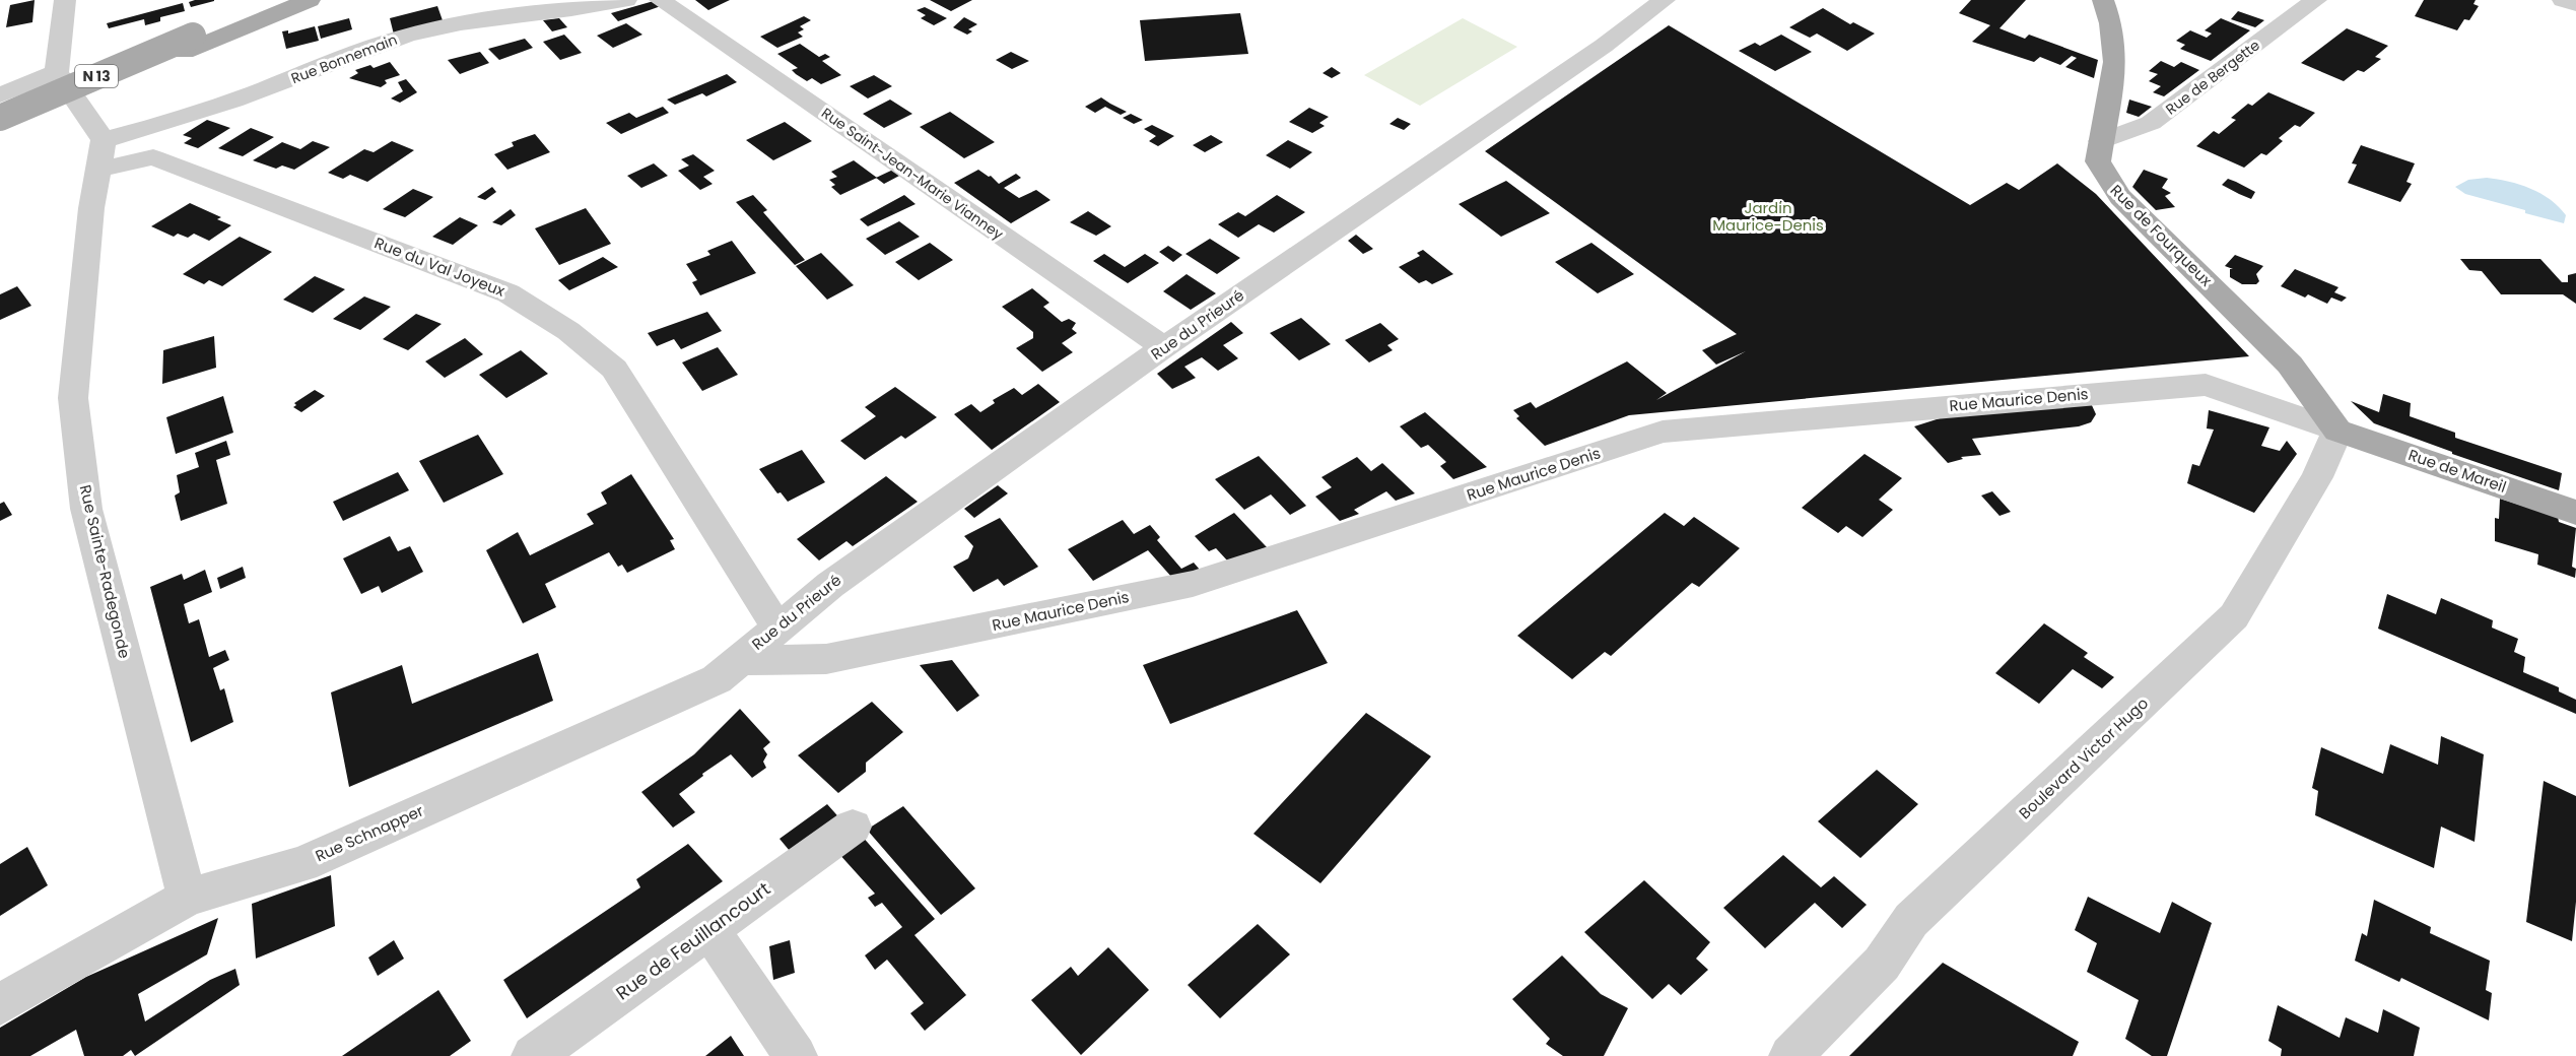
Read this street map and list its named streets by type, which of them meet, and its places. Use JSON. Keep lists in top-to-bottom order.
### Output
{
  "streets": {
    "main road": ["N 13", "Rue de Fourqueux", "Rue de Mareil"],
    "street": [
      "Rue Bonnemain",
      "Rue de Bergette",
      "Rue Saint-Jean-Marie Vianney",
      "Rue du Val Joyeux",
      "Rue du Prieuré",
      "Rue Maurice Denis",
      "Rue Sainte-Radegonde",
      "Boulevard Victor Hugo",
      "Rue Schnapper",
      "Rue de Feuillancourt"
    ]
  },
  "crossings": [
    ["Rue Bonnemain", "Rue du Val Joyeux"],
    ["Rue Bonnemain", "Rue Sainte-Radegonde"],
    ["Rue de Bergette", "Rue de Fourqueux"],
    ["Rue Saint-Jean-Marie Vianney", "Rue du Prieuré"],
    ["Rue de Fourqueux", "Rue Maurice Denis"],
    ["Rue de Fourqueux", "Rue de Mareil"],
    ["Rue de Fourqueux", "Boulevard Victor Hugo"],
    ["Rue du Val Joyeux", "Rue du Prieuré"],
    ["Rue du Val Joyeux", "Rue Sainte-Radegonde"],
    ["Rue du Prieuré", "Rue Maurice Denis"],
    ["Rue du Prieuré", "Rue Schnapper"],
    ["Rue Maurice Denis", "Rue de Mareil"],
    ["Rue Maurice Denis", "Boulevard Victor Hugo"],
    ["Rue Maurice Denis", "Rue Schnapper"],
    ["Rue de Mareil", "Boulevard Victor Hugo"],
    ["Rue Sainte-Radegonde", "Rue Schnapper"]
  ],
  "parks": ["Jardin Maurice-Denis"]
}
